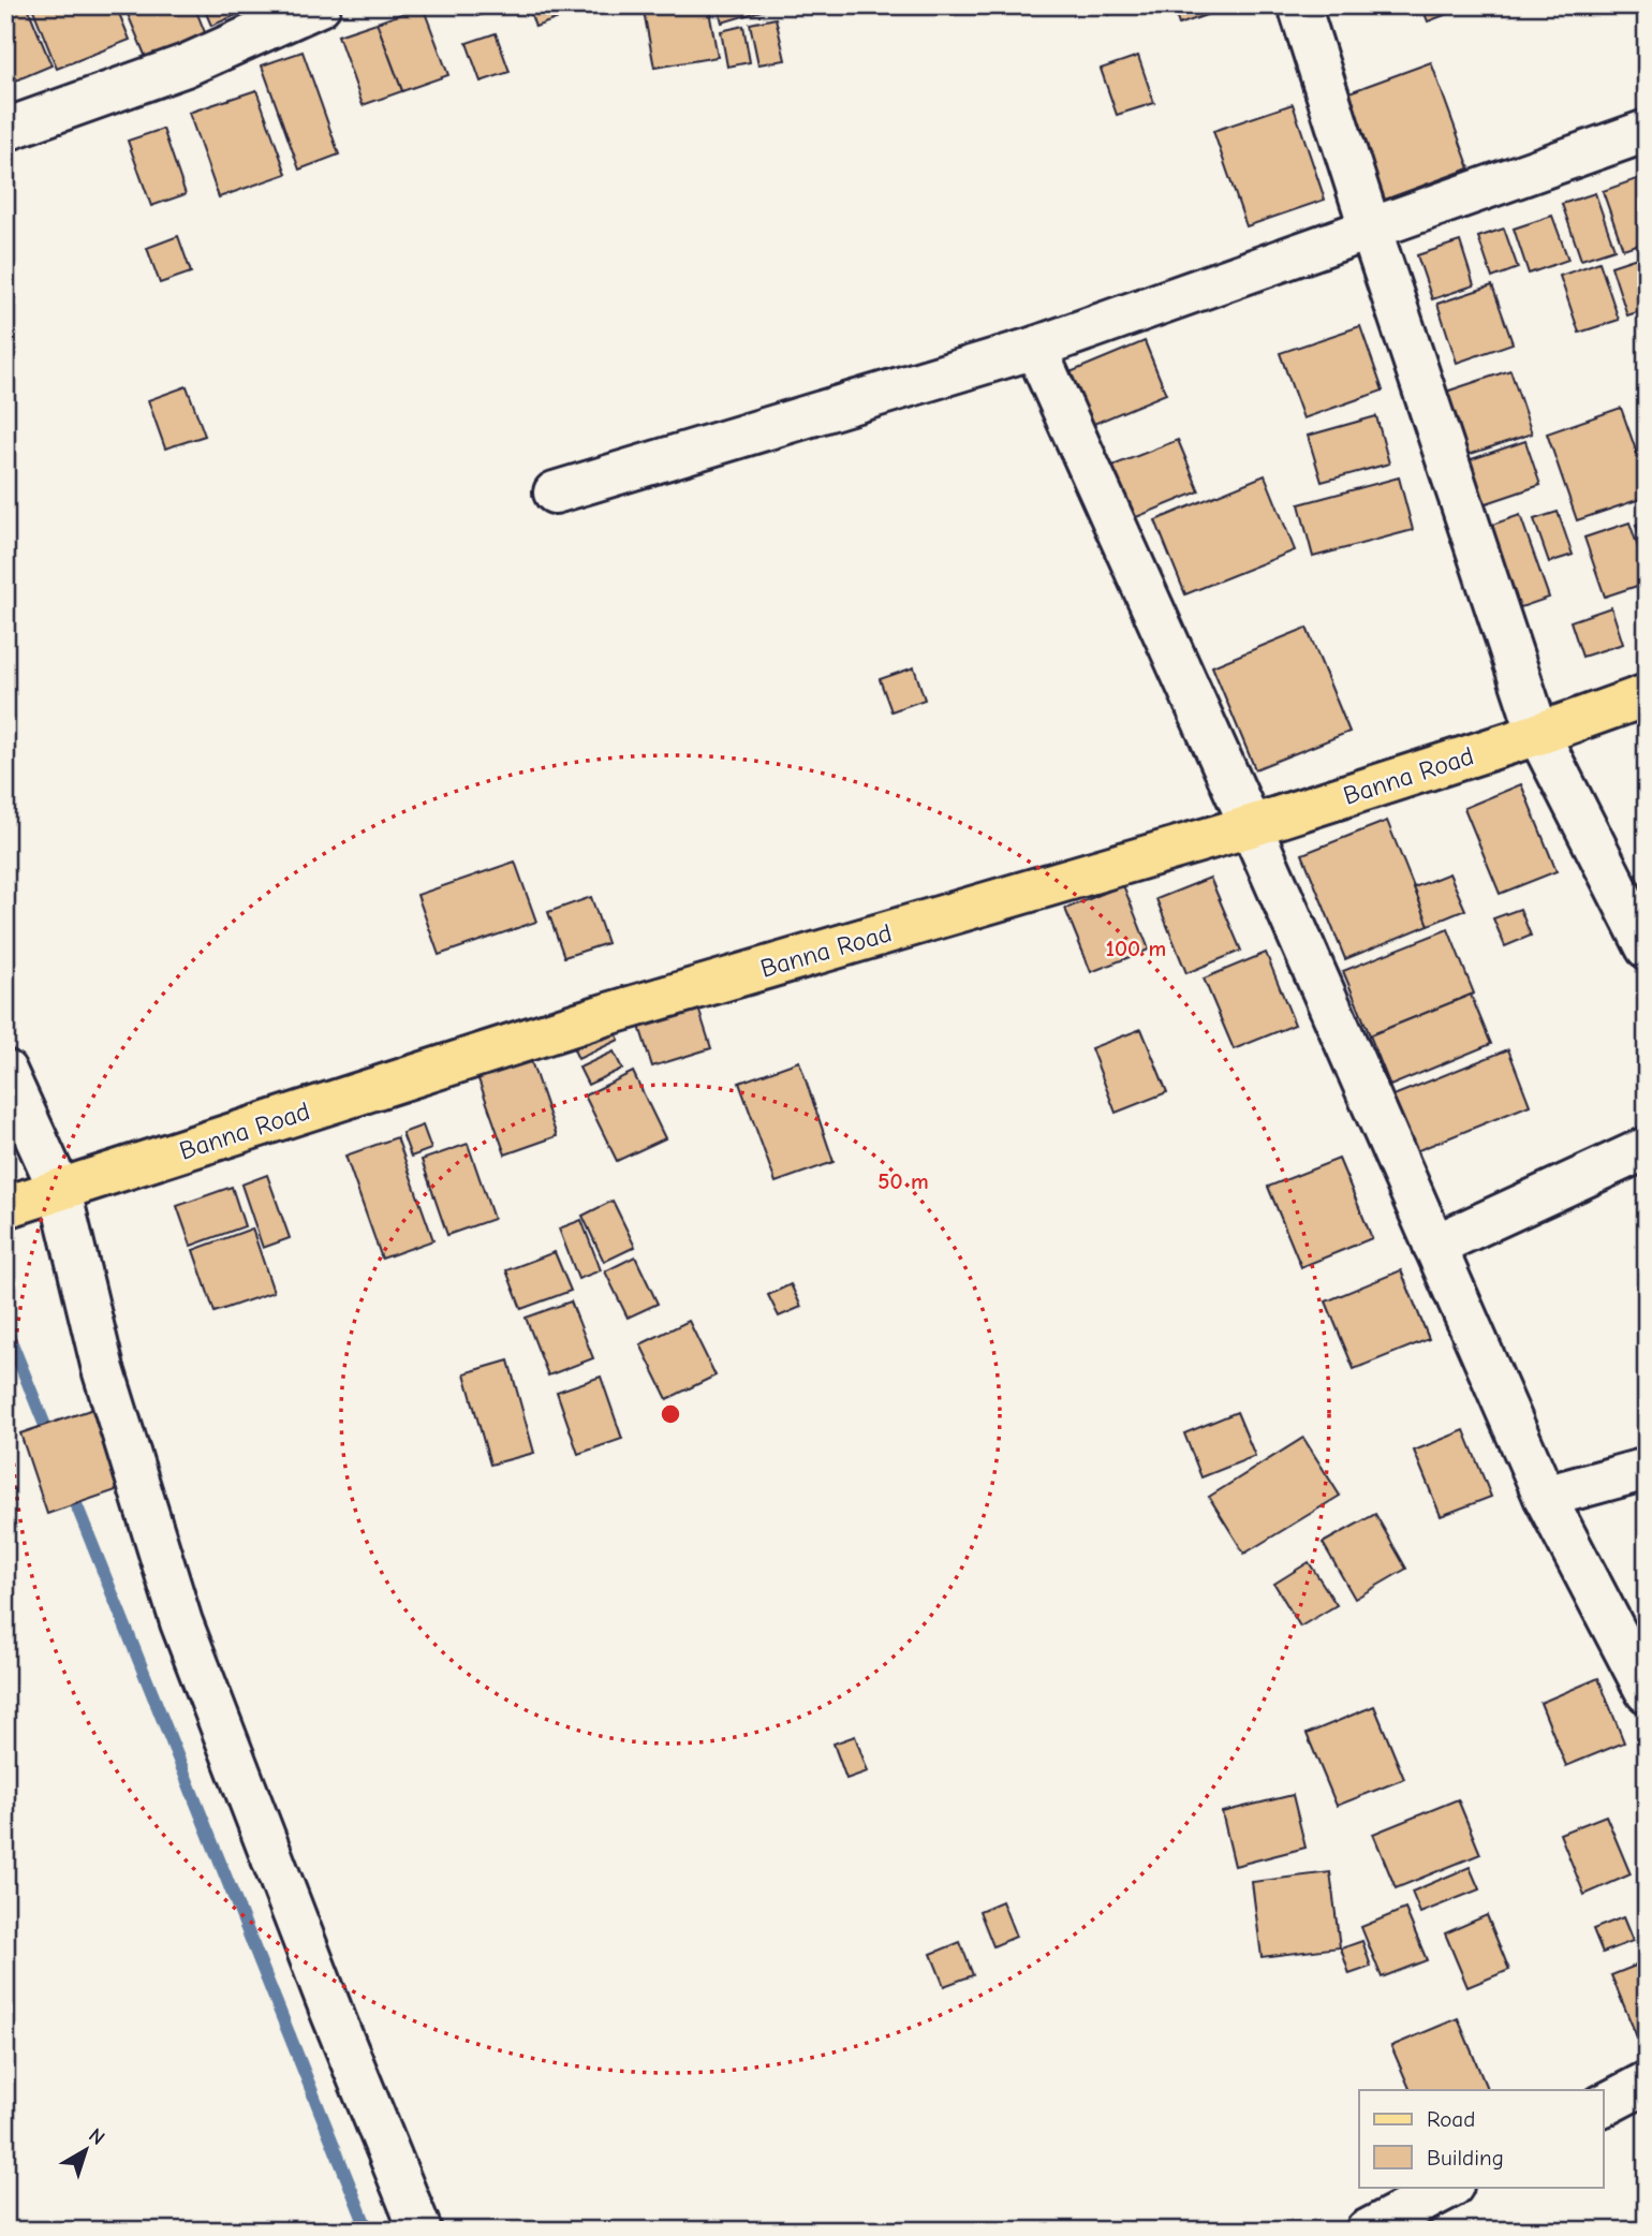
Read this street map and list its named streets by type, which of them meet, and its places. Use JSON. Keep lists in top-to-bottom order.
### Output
{
  "streets": {
    "main road": ["Banna Road"]
  },
  "legend": ["Road", "Building"],
  "north": "top right",
  "rings": ["100 m", "50 m"]
}
